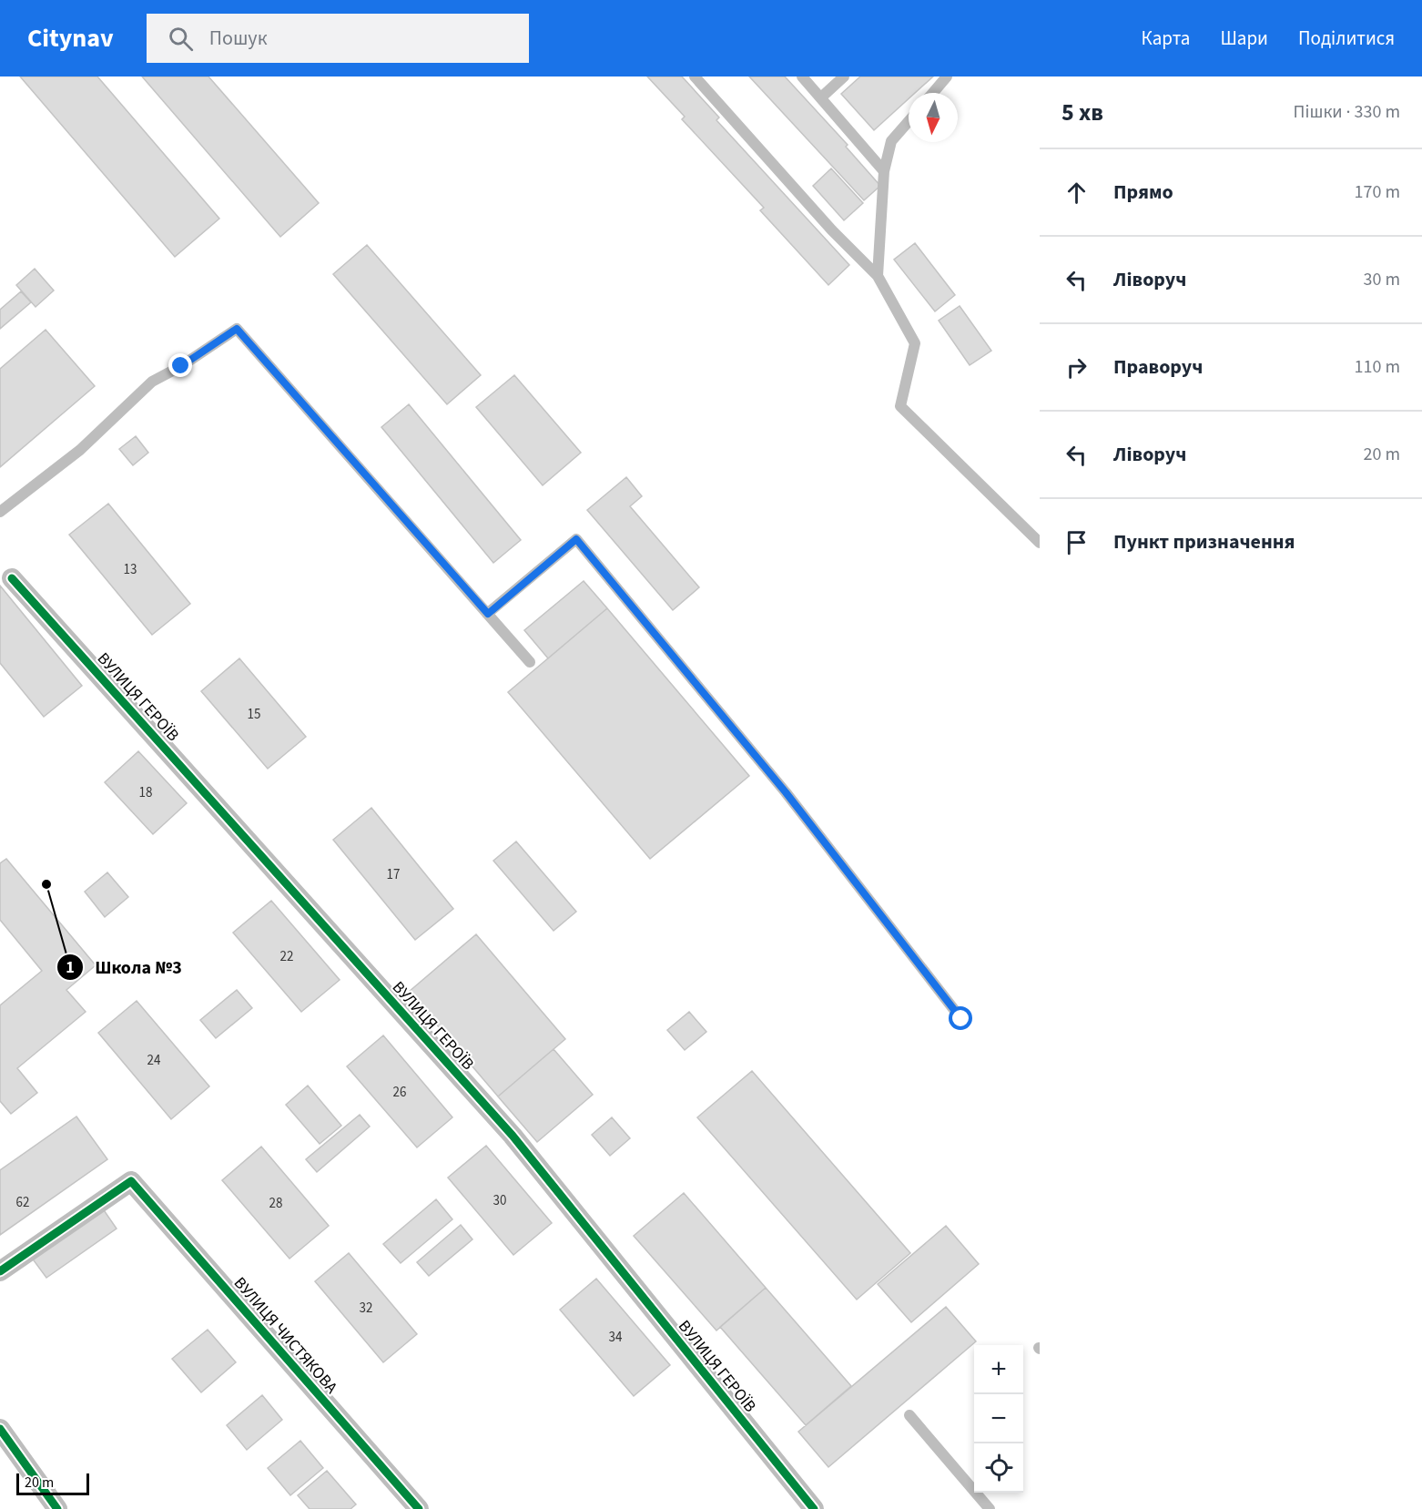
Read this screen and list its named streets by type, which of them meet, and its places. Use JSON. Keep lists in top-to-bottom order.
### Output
{
  "streets": {
    "street": ["ВУЛИЦЯ ГЕРОЇВ", "ВУЛИЦЯ ЧИСТЯКОВА"]
  },
  "places": ["Школа №3"],
  "house_numbers": [
    "13",
    "15",
    "18",
    "17",
    "22",
    "24",
    "26",
    "30",
    "62",
    "28",
    "32",
    "34"
  ],
  "scale_bar": "20 m",
  "north": "bottom",
  "page": {
    "header": "Citynav",
    "search": "Пошук",
    "nav": ["Карта", "Шари", "Поділитися"],
    "heading": ["5 хв", "Пішки · 330 m"],
    "list": [
      ["Прямо", "170 m"],
      ["Ліворуч", "30 m"],
      ["Праворуч", "110 m"],
      ["Ліворуч", "20 m"],
      "Пункт призначення"
    ],
    "map_buttons": ["+", "−"],
    "scale": "20 m"
  }
}
